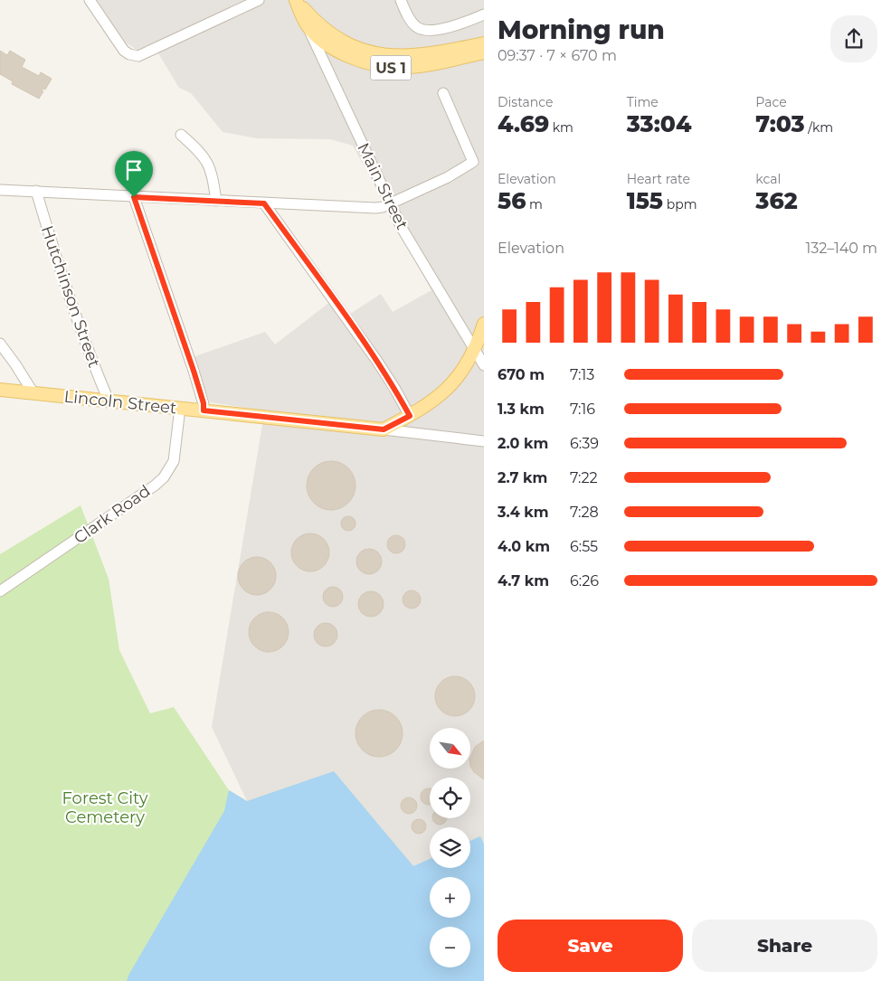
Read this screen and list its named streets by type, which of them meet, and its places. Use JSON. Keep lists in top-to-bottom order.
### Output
{
  "streets": {
    "main road": ["US 1", "Main Street", "Lincoln Street"],
    "street": ["Hutchinson Street", "Clark Road"]
  },
  "crossings": [
    ["US 1", "Main Street"],
    ["Hutchinson Street", "Lincoln Street"],
    ["Lincoln Street", "Clark Road"]
  ],
  "parks": ["Forest City Cemetery"],
  "north": "bottom right",
  "page": {
    "heading": ["Morning run", "09:37 · 7 × 670 m"],
    "stats": [
      ["Distance", "4.69 km"],
      ["Time", "33:04"],
      ["Pace", "7:03 /km"],
      ["Elevation", "56 m"],
      ["Heart rate", "155 bpm"],
      ["kcal", "362"]
    ],
    "chart": ["Elevation", "132–140 m"],
    "list": [
      {
        "name": "670 m",
        "note": "7:13"
      },
      {
        "name": "1.3 km",
        "note": "7:16"
      },
      {
        "name": "2.0 km",
        "note": "6:39"
      },
      {
        "name": "2.7 km",
        "note": "7:22"
      },
      {
        "name": "3.4 km",
        "note": "7:28"
      },
      {
        "name": "4.0 km",
        "note": "6:55"
      },
      {
        "name": "4.7 km",
        "note": "6:26"
      }
    ],
    "map_buttons": ["+", "−"],
    "buttons": ["Save", "Share"]
  }
}
